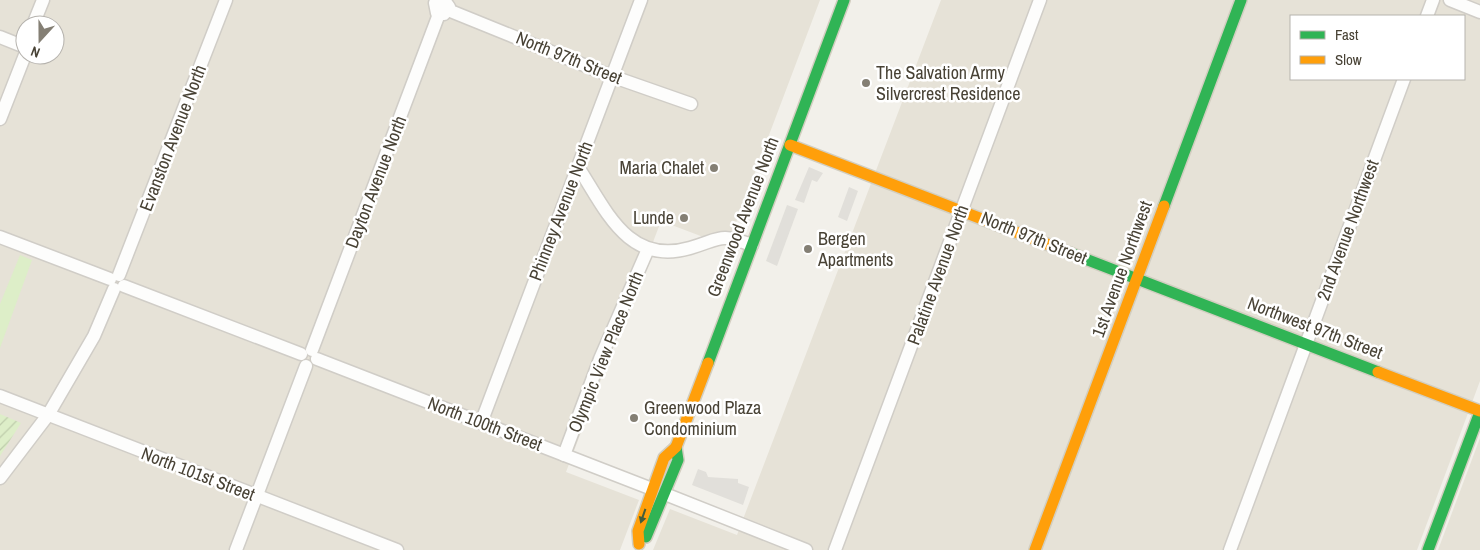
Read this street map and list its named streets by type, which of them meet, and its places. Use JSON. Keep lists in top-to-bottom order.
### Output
{
  "streets": {
    "street": [
      "North 97th Street",
      "Evanston Avenue North",
      "Dayton Avenue North",
      "Phinney Avenue North",
      "Greenwood Avenue North",
      "2nd Avenue Northwest",
      "1st Avenue Northwest",
      "Palatine Avenue North",
      "Northwest 97th Street",
      "Olympic View Place North",
      "North 100th Street",
      "North 101st Street"
    ]
  },
  "crossings": [
    ["North 97th Street", "Dayton Avenue North"],
    ["North 97th Street", "Phinney Avenue North"],
    ["North 97th Street", "Greenwood Avenue North"],
    ["North 97th Street", "1st Avenue Northwest"],
    ["North 97th Street", "Palatine Avenue North"],
    ["North 97th Street", "Northwest 97th Street"],
    ["Evanston Avenue North", "North 100th Street"],
    ["Evanston Avenue North", "North 101st Street"],
    ["Dayton Avenue North", "North 100th Street"],
    ["Dayton Avenue North", "North 101st Street"],
    ["Phinney Avenue North", "North 100th Street"],
    ["Greenwood Avenue North", "North 100th Street"],
    ["2nd Avenue Northwest", "Northwest 97th Street"],
    ["1st Avenue Northwest", "Northwest 97th Street"],
    ["Olympic View Place North", "North 100th Street"]
  ],
  "places": [
    "The Salvation Army Silvercrest Residence",
    "Maria Chalet",
    "Lunde",
    "Bergen Apartments",
    "Greenwood Plaza Condominium"
  ],
  "legend": ["Fast", "Slow"],
  "north": "bottom"
}
